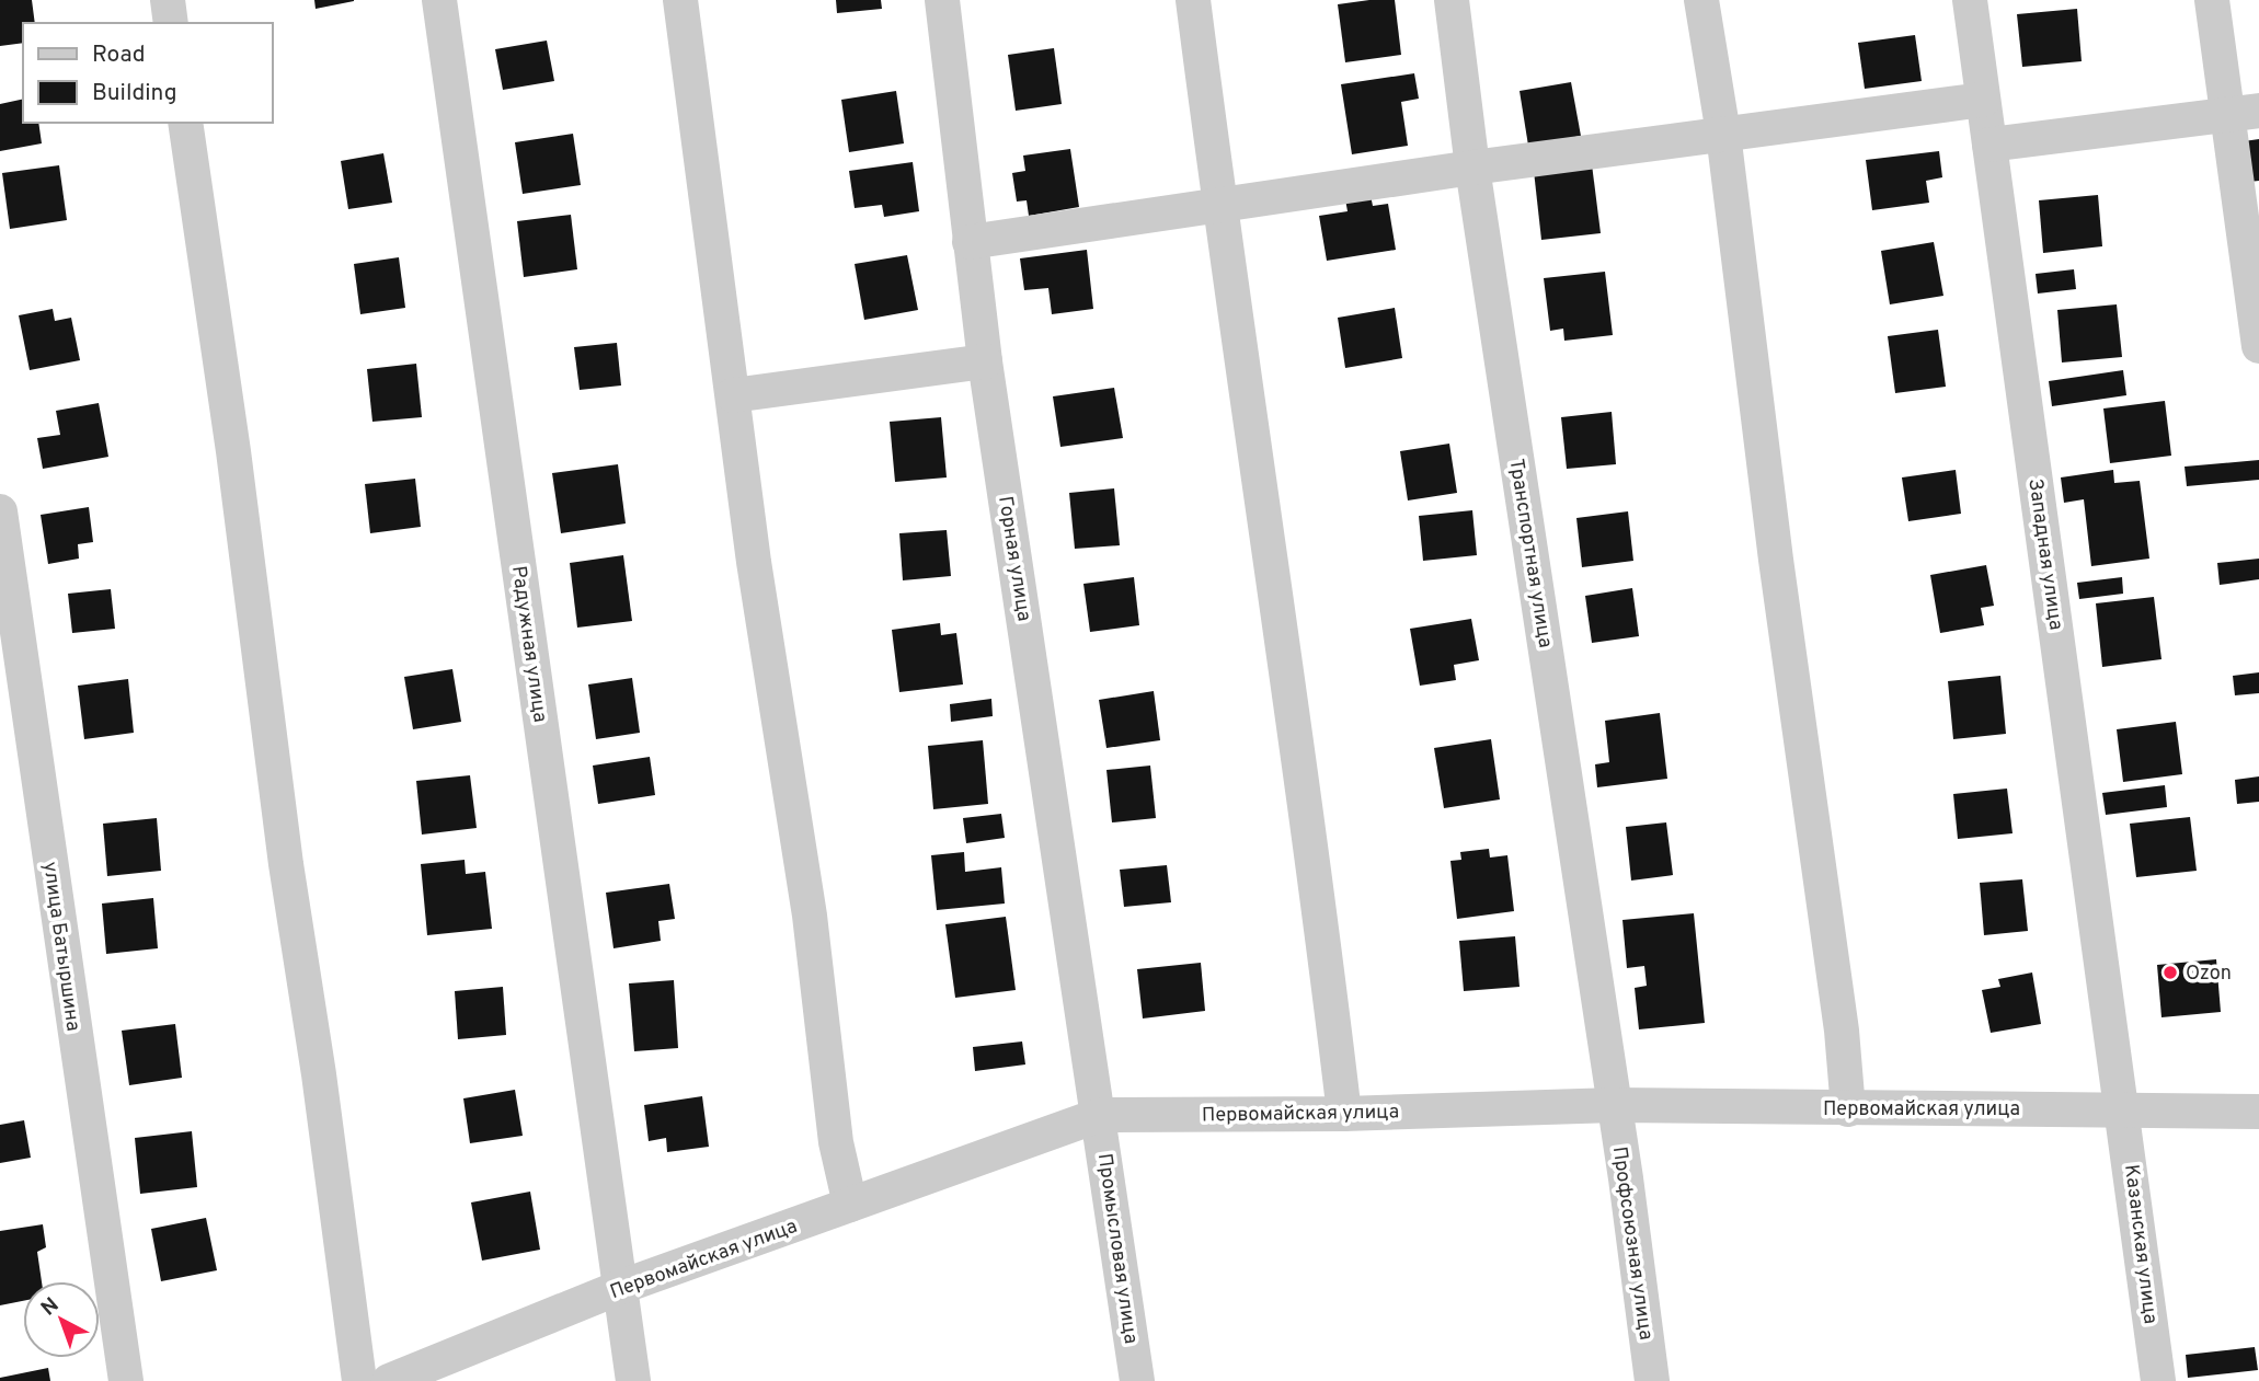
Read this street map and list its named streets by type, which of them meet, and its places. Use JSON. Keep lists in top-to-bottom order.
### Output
{
  "streets": {
    "street": [
      "Транспортная улица",
      "Западная улица",
      "Горная улица",
      "Радужная улица",
      "улица Батыршина",
      "Первомайская улица",
      "Профсоюзная улица",
      "Казанская улица",
      "Промысловая улица"
    ]
  },
  "crossings": [
    ["Транспортная улица", "Первомайская улица"],
    ["Транспортная улица", "Профсоюзная улица"],
    ["Западная улица", "Первомайская улица"],
    ["Западная улица", "Казанская улица"],
    ["Горная улица", "Первомайская улица"],
    ["Горная улица", "Промысловая улица"],
    ["Радужная улица", "Первомайская улица"],
    ["Первомайская улица", "Профсоюзная улица"],
    ["Первомайская улица", "Казанская улица"],
    ["Первомайская улица", "Промысловая улица"]
  ],
  "places": ["Ozon"],
  "legend": ["Road", "Building"],
  "north": "top left"
}
